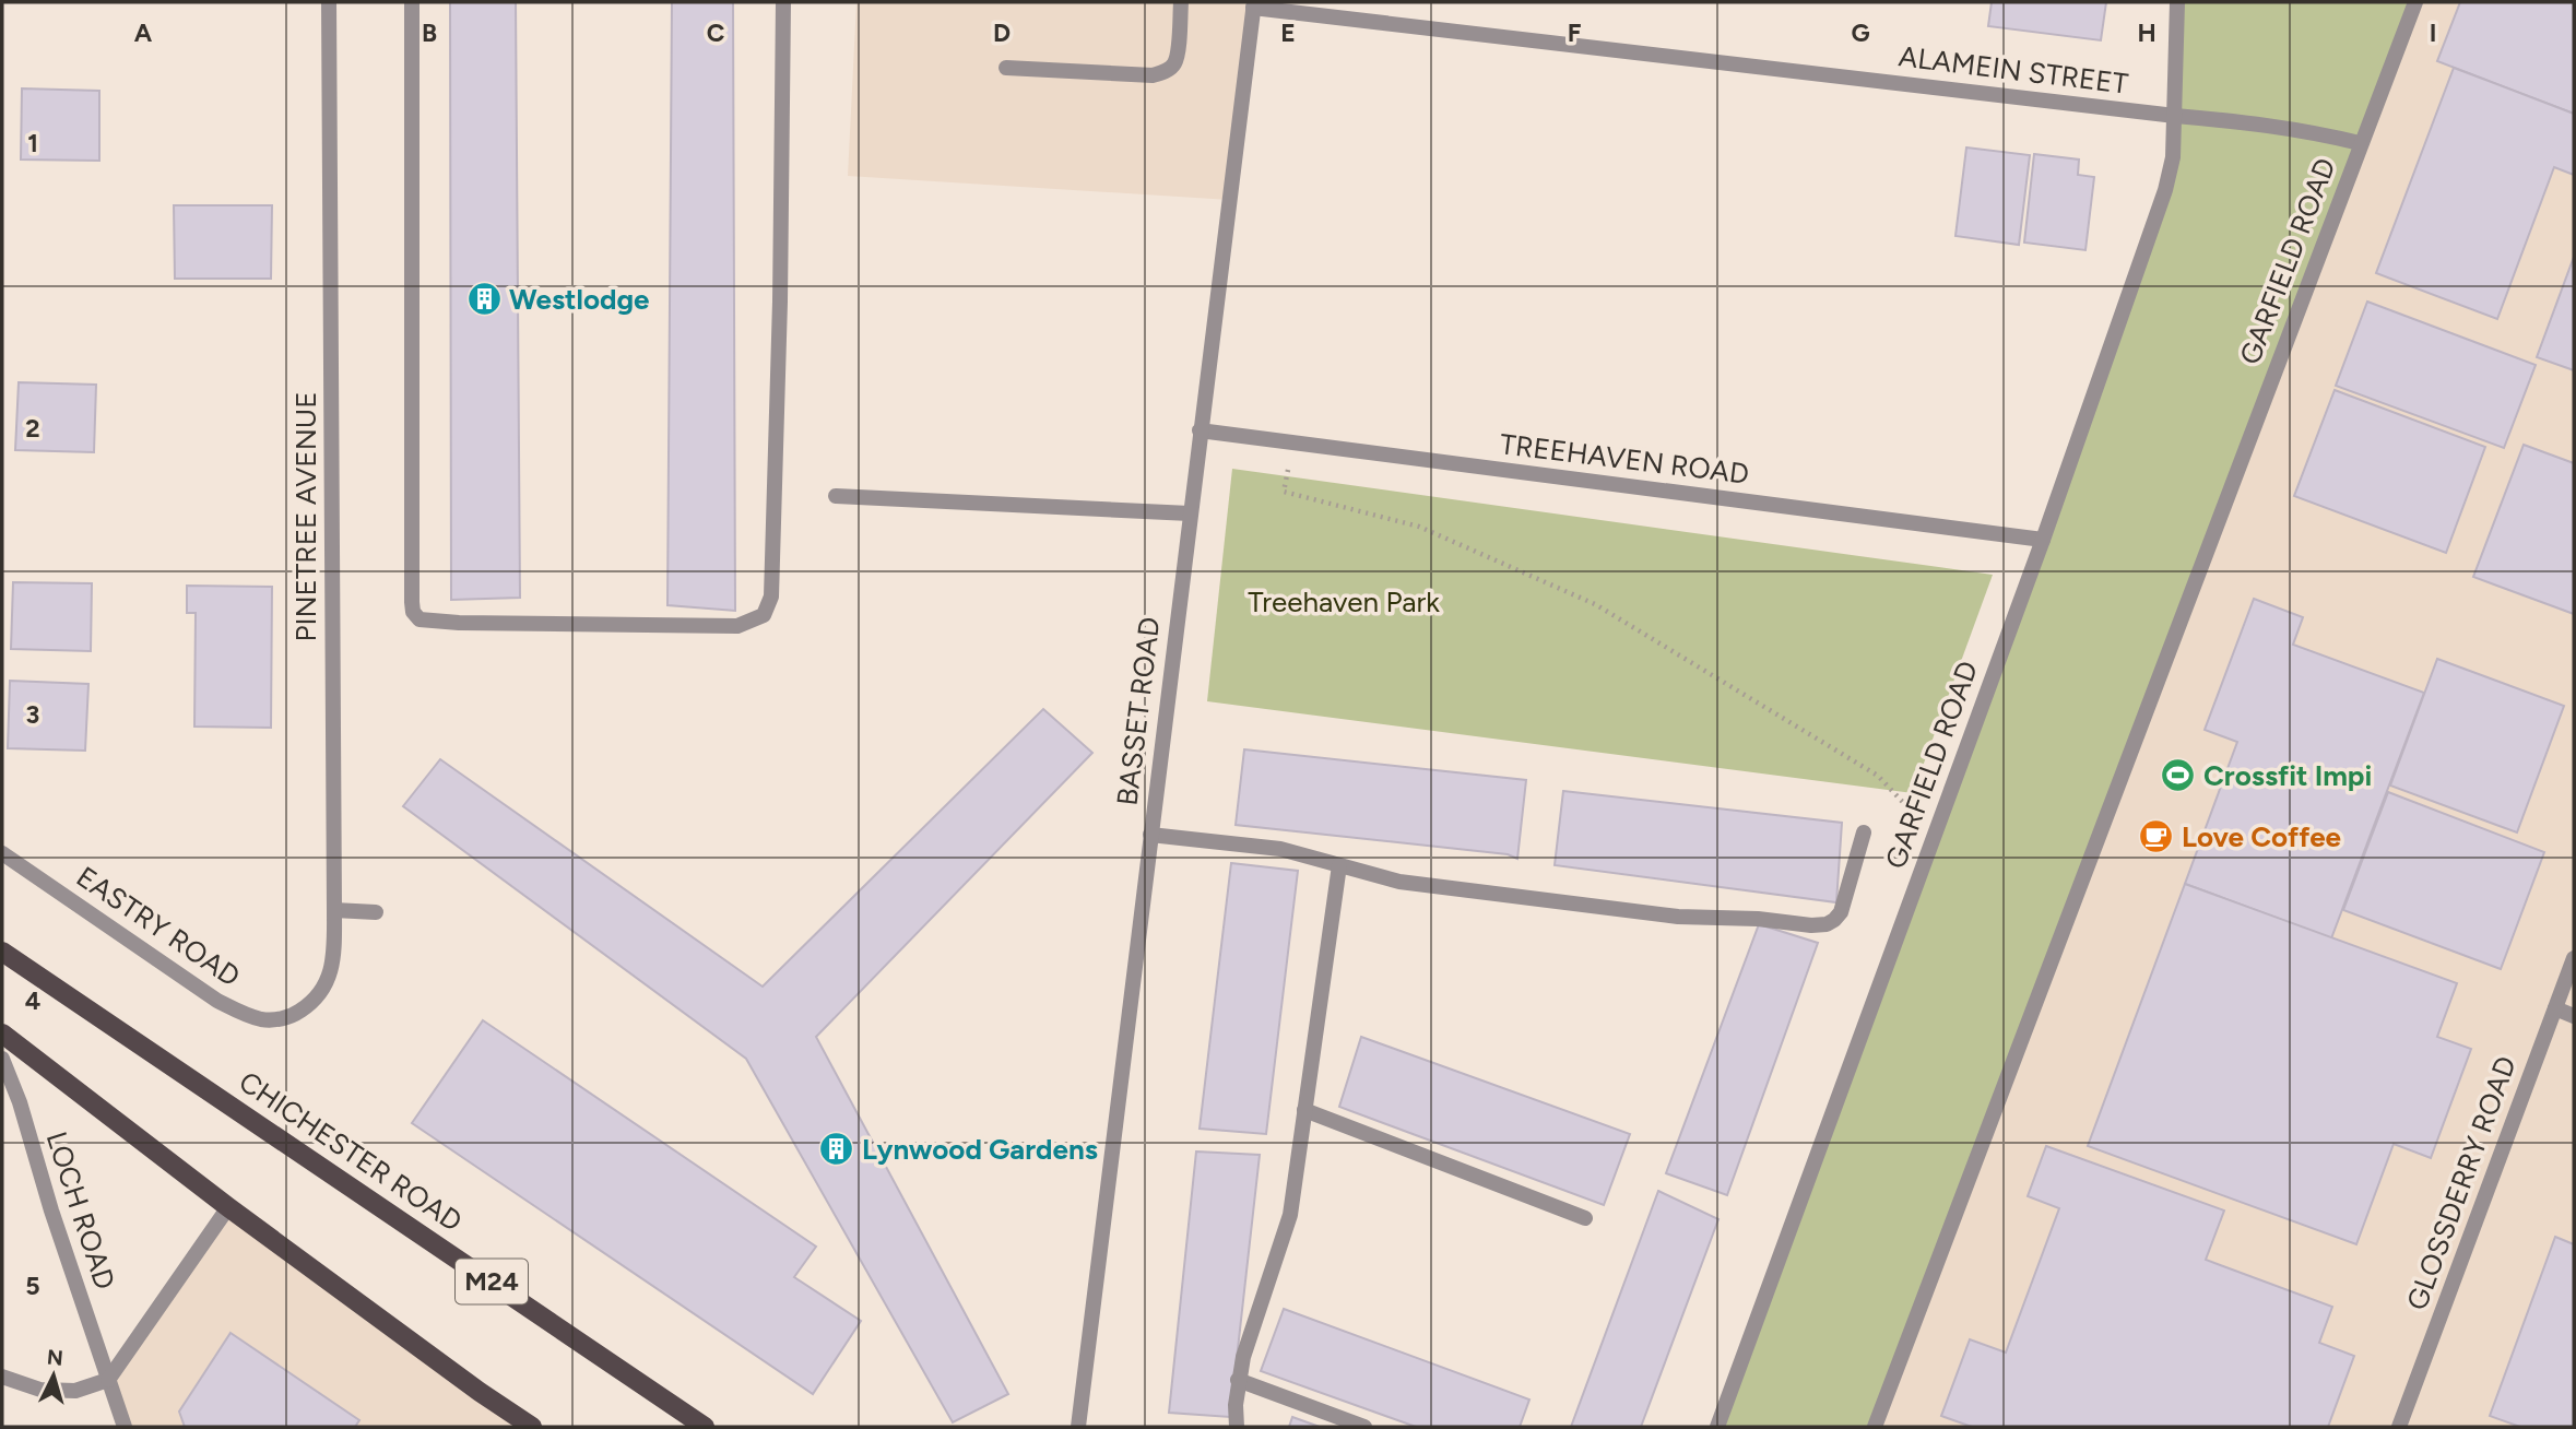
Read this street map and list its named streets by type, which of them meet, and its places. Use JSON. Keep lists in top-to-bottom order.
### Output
{
  "streets": {
    "main road": ["CHICHESTER ROAD", "M24"],
    "street": [
      "ALAMEIN STREET",
      "GARFIELD ROAD",
      "TREEHAVEN ROAD",
      "PINETREE AVENUE",
      "BASSET ROAD",
      "EASTRY ROAD",
      "GLOSSDERRY ROAD",
      "LOCH ROAD"
    ]
  },
  "crossings": [
    ["ALAMEIN STREET", "GARFIELD ROAD"],
    ["ALAMEIN STREET", "BASSET ROAD"],
    ["GARFIELD ROAD", "TREEHAVEN ROAD"],
    ["TREEHAVEN ROAD", "BASSET ROAD"],
    ["PINETREE AVENUE", "EASTRY ROAD"]
  ],
  "parks": ["Treehaven Park"],
  "places": {
    "building": ["Westlodge", "Lynwood Gardens"],
    "sports": ["Crossfit Impi"],
    "cafe": ["Love Coffee"]
  },
  "north": "top",
  "grid": {
    "columns": [
      "A",
      "B",
      "C",
      "D",
      "E",
      "F",
      "G",
      "H",
      "I"
    ],
    "rows": [
      "1",
      "2",
      "3",
      "4",
      "5"
    ]
  }
}
